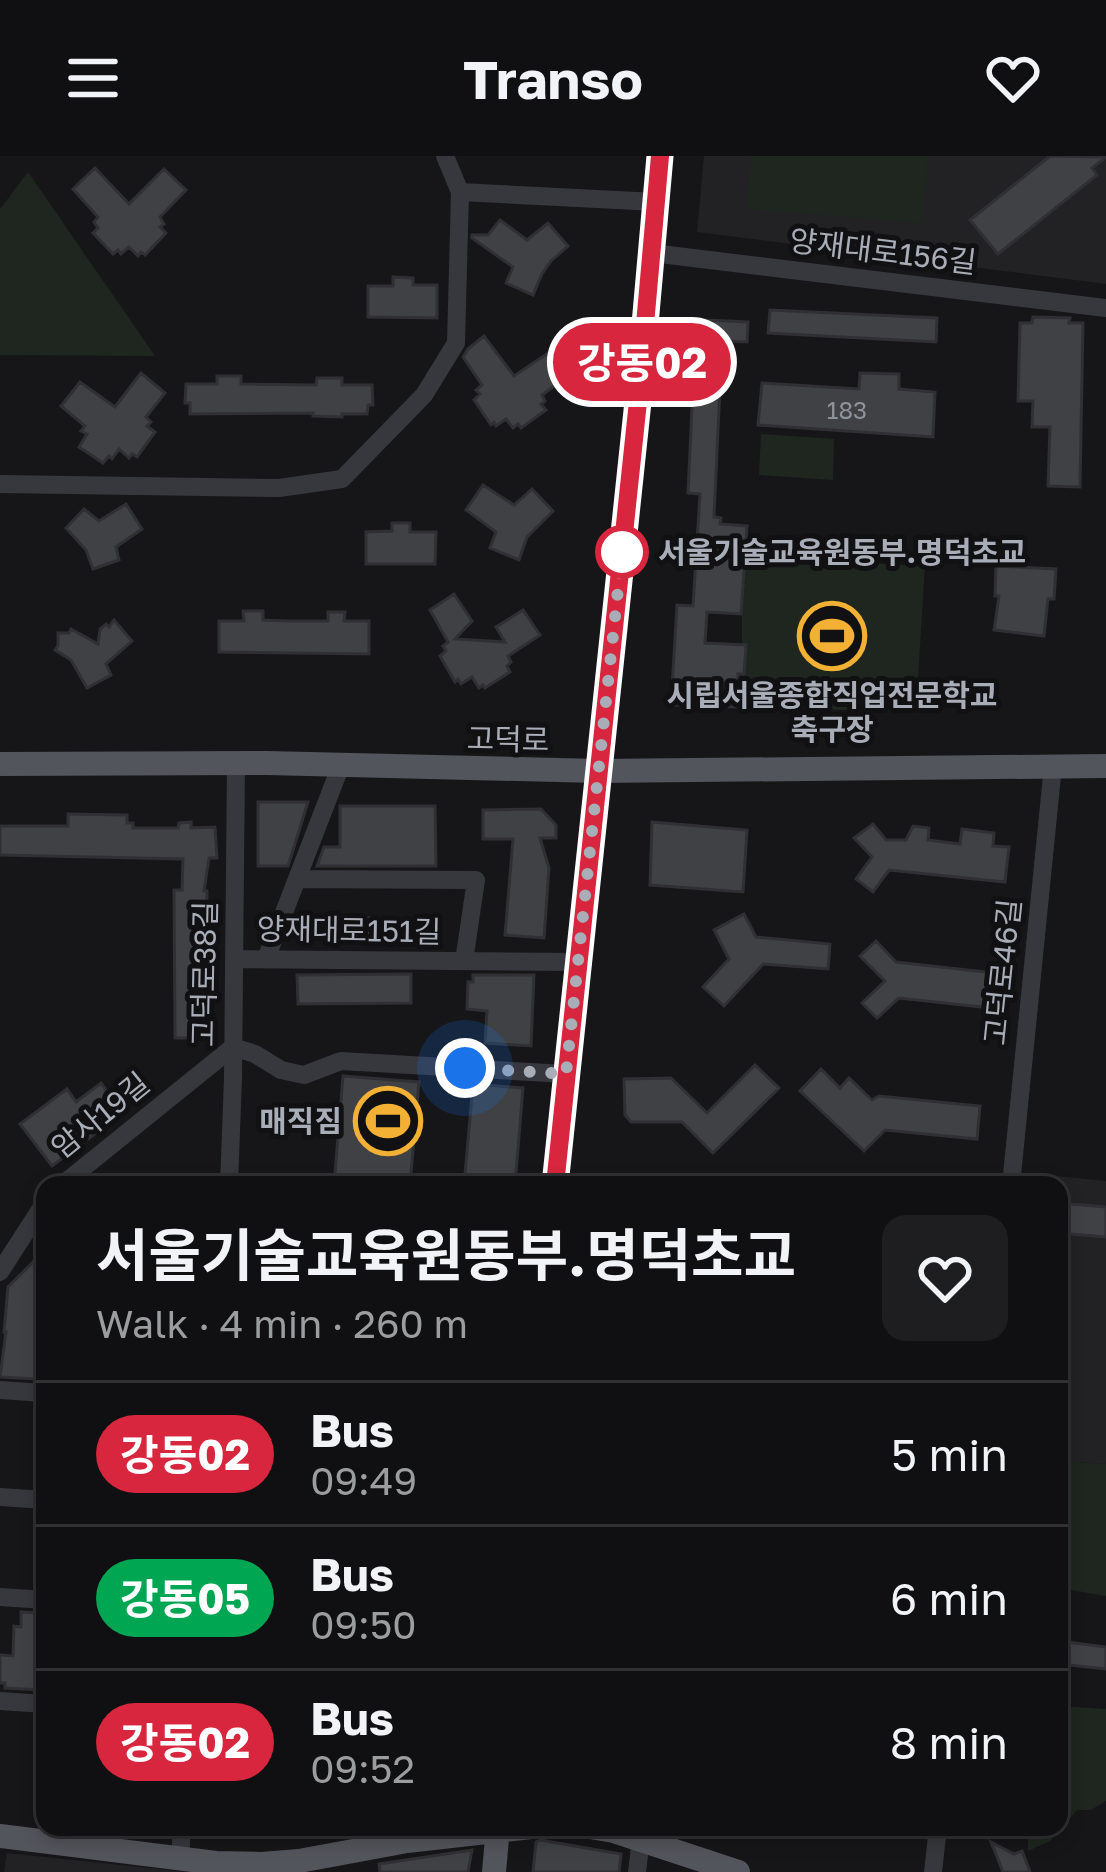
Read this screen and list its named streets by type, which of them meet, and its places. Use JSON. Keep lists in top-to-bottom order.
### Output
{
  "streets": {
    "main road": ["고덕로"],
    "street": [
      "양재대로156길",
      "양재대로151길",
      "고덕로46길",
      "고덕로38길",
      "암사19길"
    ]
  },
  "crossings": [
    ["고덕로", "고덕로46길"],
    ["고덕로", "고덕로38길"],
    ["양재대로151길", "고덕로38길"],
    ["고덕로38길", "암사19길"]
  ],
  "places": {
    "other": ["서울기술교육원동부.명덕초교"],
    "sports": ["시립서울종합직업전문학교 축구장", "매직짐"]
  },
  "lines": ["bus line 강동02"],
  "house_numbers": ["183"],
  "page": {
    "header": "Transo",
    "on_map": "강동02",
    "heading": ["서울기술교육원동부.명덕초교", "Walk · 4 min · 260 m"],
    "list": [
      {
        "mark": "강동02",
        "name": "Bus",
        "note": "09:49",
        "value": "5 min"
      },
      {
        "mark": "강동05",
        "name": "Bus",
        "note": "09:50",
        "value": "6 min"
      },
      {
        "mark": "강동02",
        "name": "Bus",
        "note": "09:52",
        "value": "8 min"
      }
    ]
  }
}
